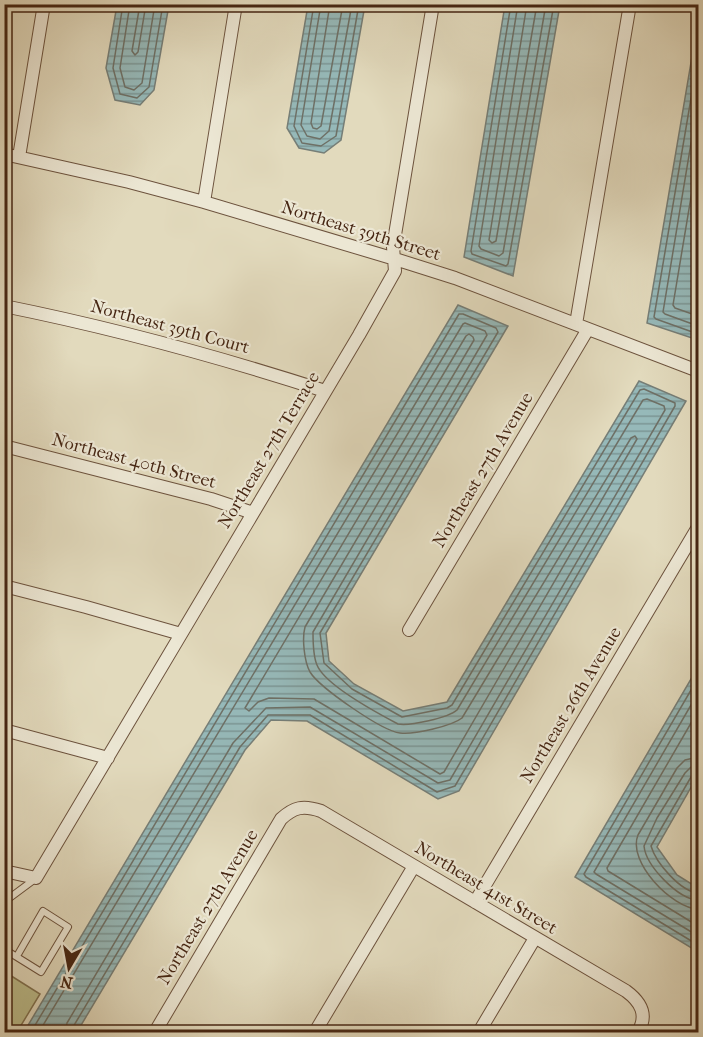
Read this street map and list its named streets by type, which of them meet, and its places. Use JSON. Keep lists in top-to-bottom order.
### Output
{
  "streets": {
    "street": [
      "Northeast 39th Street",
      "Northeast 39th Court",
      "Northeast 27th Terrace",
      "Northeast 40th Street",
      "Northeast 27th Avenue",
      "Northeast 26th Avenue",
      "Northeast 41st Street"
    ]
  },
  "crossings": [
    ["Northeast 39th Street", "Northeast 27th Terrace"],
    ["Northeast 39th Street", "Northeast 27th Avenue"],
    ["Northeast 39th Court", "Northeast 27th Terrace"],
    ["Northeast 27th Terrace", "Northeast 40th Street"],
    ["Northeast 27th Avenue", "Northeast 41st Street"],
    ["Northeast 26th Avenue", "Northeast 41st Street"]
  ],
  "north": "bottom"
}
